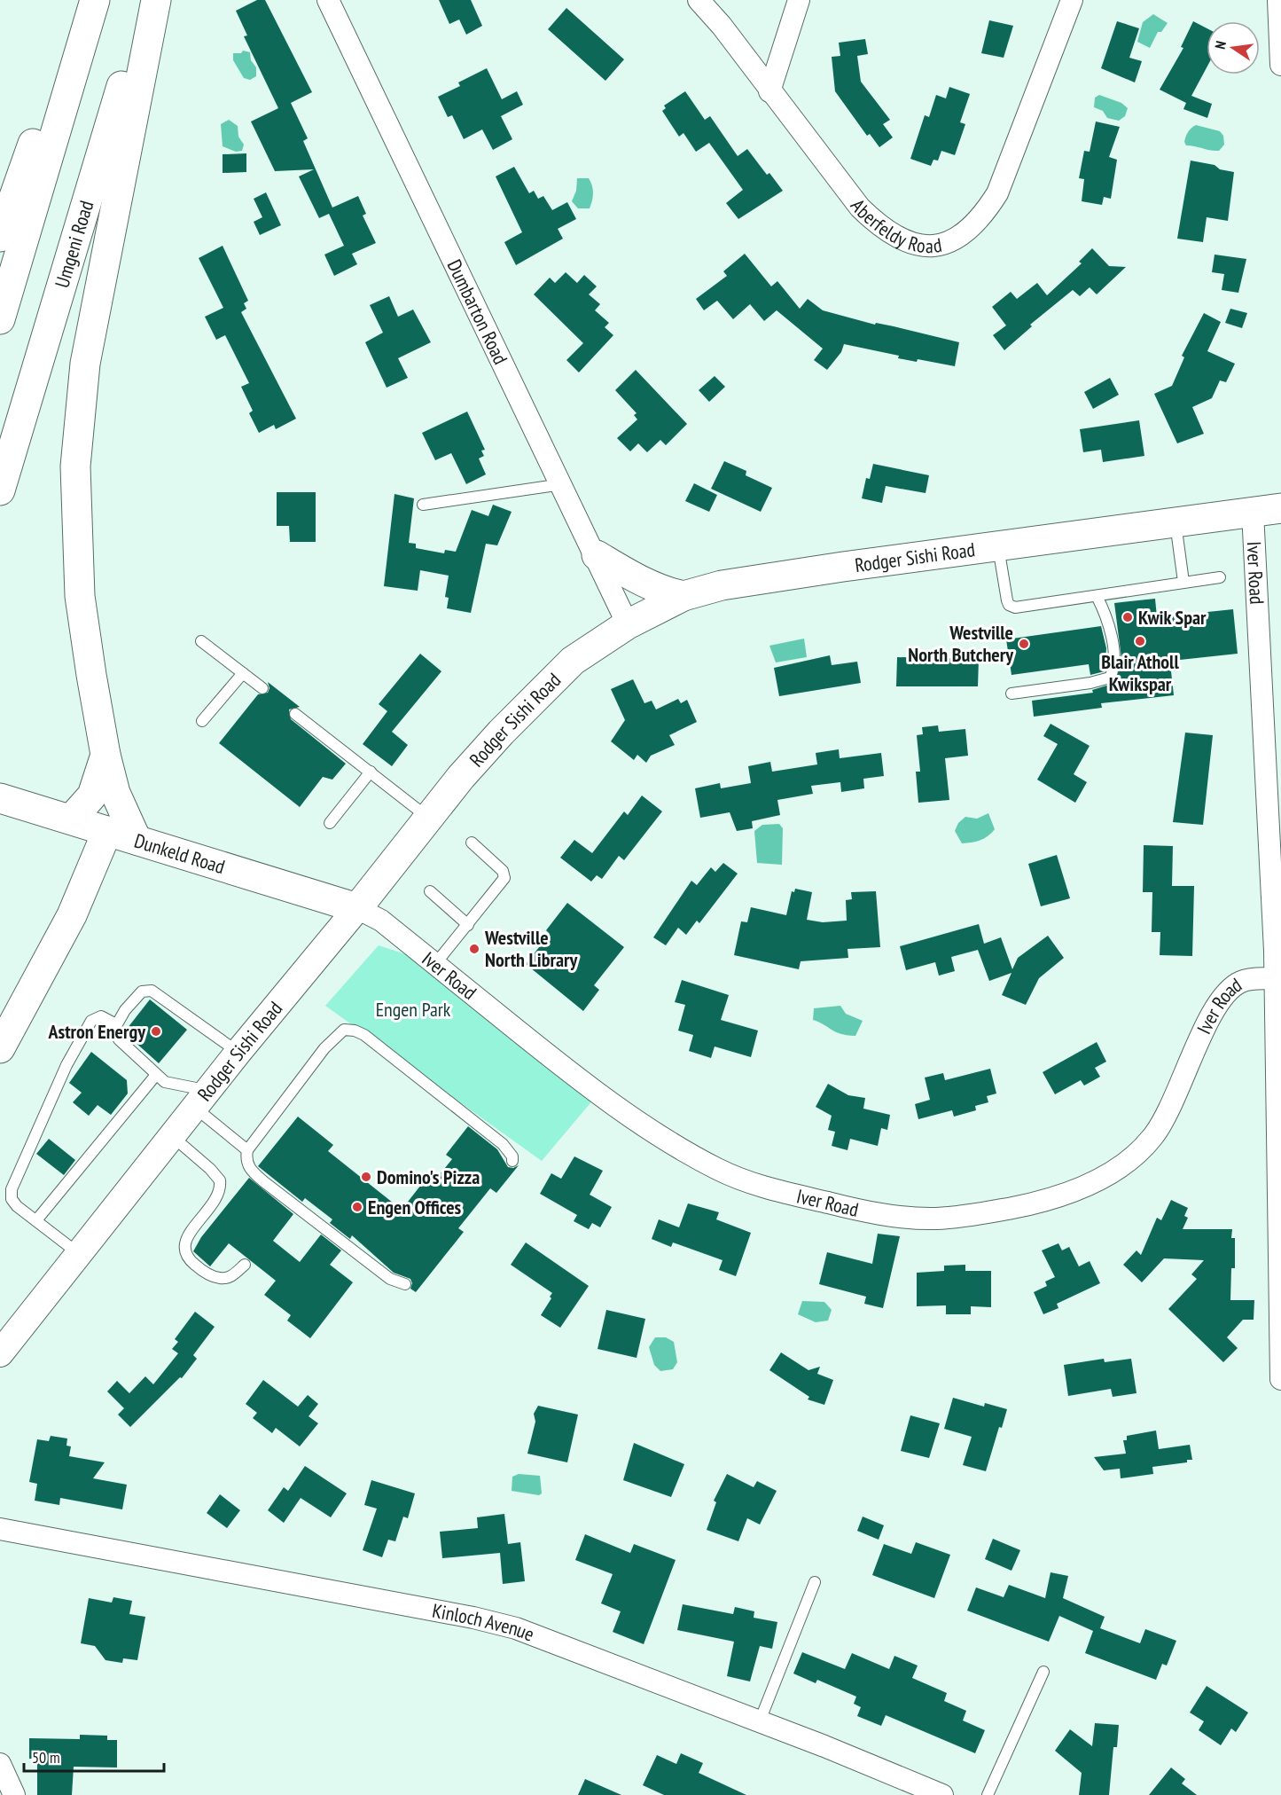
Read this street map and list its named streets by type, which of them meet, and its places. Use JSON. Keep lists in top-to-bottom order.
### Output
{
  "streets": {
    "main road": ["Umgeni Road", "Rodger Sishi Road", "Dunkeld Road"],
    "street": [
      "Aberfeldy Road",
      "Dumbarton Road",
      "Iver Road",
      "Kinloch Avenue"
    ]
  },
  "crossings": [
    ["Dumbarton Road", "Rodger Sishi Road"],
    ["Rodger Sishi Road", "Iver Road"],
    ["Rodger Sishi Road", "Dunkeld Road"],
    ["Iver Road", "Dunkeld Road"]
  ],
  "parks": ["Engen Park"],
  "places": [
    "Kwik Spar",
    "Blair Atholl Kwikspar",
    "Westville North Butchery",
    "Westville North Library",
    "Astron Energy",
    "Domino's Pizza",
    "Engen Offices"
  ],
  "scale_bar": "50 m",
  "north": "left"
}
